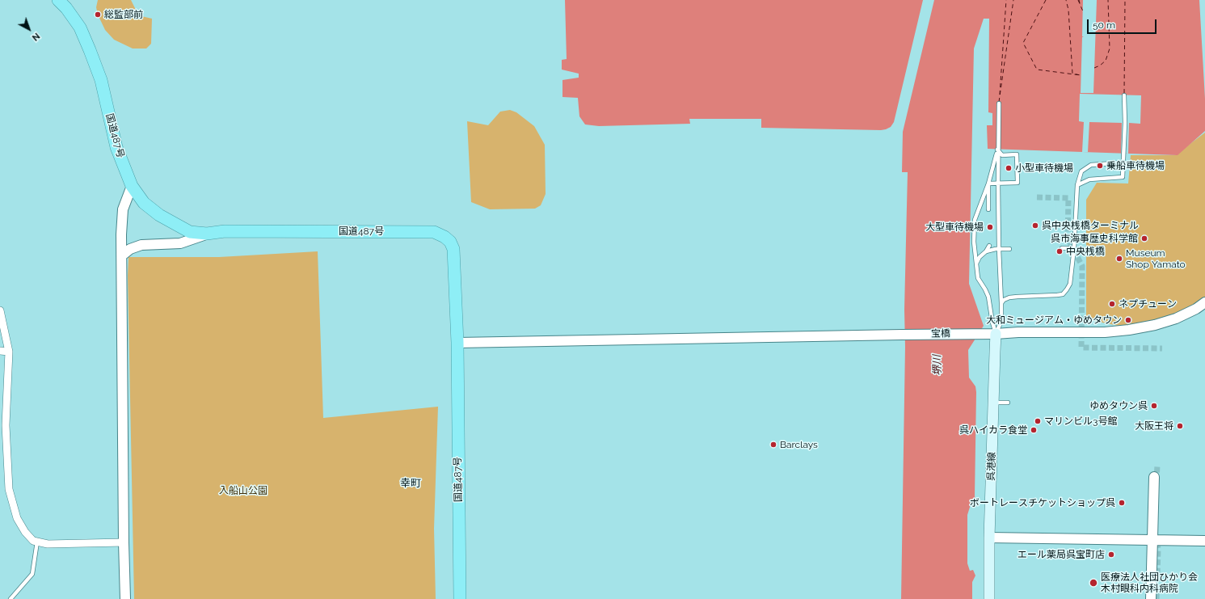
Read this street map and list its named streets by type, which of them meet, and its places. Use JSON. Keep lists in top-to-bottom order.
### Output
{
  "streets": {
    "highway": ["国道487号"],
    "main road": ["呉港線"],
    "street": ["宝橋"]
  },
  "crossings": [
    ["国道487号", "宝橋"],
    ["宝橋", "呉港線"]
  ],
  "districts": ["幸町"],
  "water": ["堺川"],
  "parks": ["入船山公園"],
  "places": [
    "総監部前",
    "乗船車待機場",
    "小型車待機場",
    "呉中央桟橋ターミナル",
    "大型車待機場",
    "呉市海事歴史科学館",
    "中央桟橋",
    "Museum Shop Yamato",
    "ネプチューン",
    "大和ミュージアム・ゆめタウン",
    "ゆめタウン呉",
    "マリンビル3号館",
    "大阪王将",
    "呉ハイカラ食堂",
    "Barclays",
    "ボートレースチケットショップ呉",
    "エール薬局呉宝町店",
    "医療法人社団ひかり会 木村眼科内科病院"
  ],
  "scale_bar": "50 m",
  "north": "bottom right"
}
